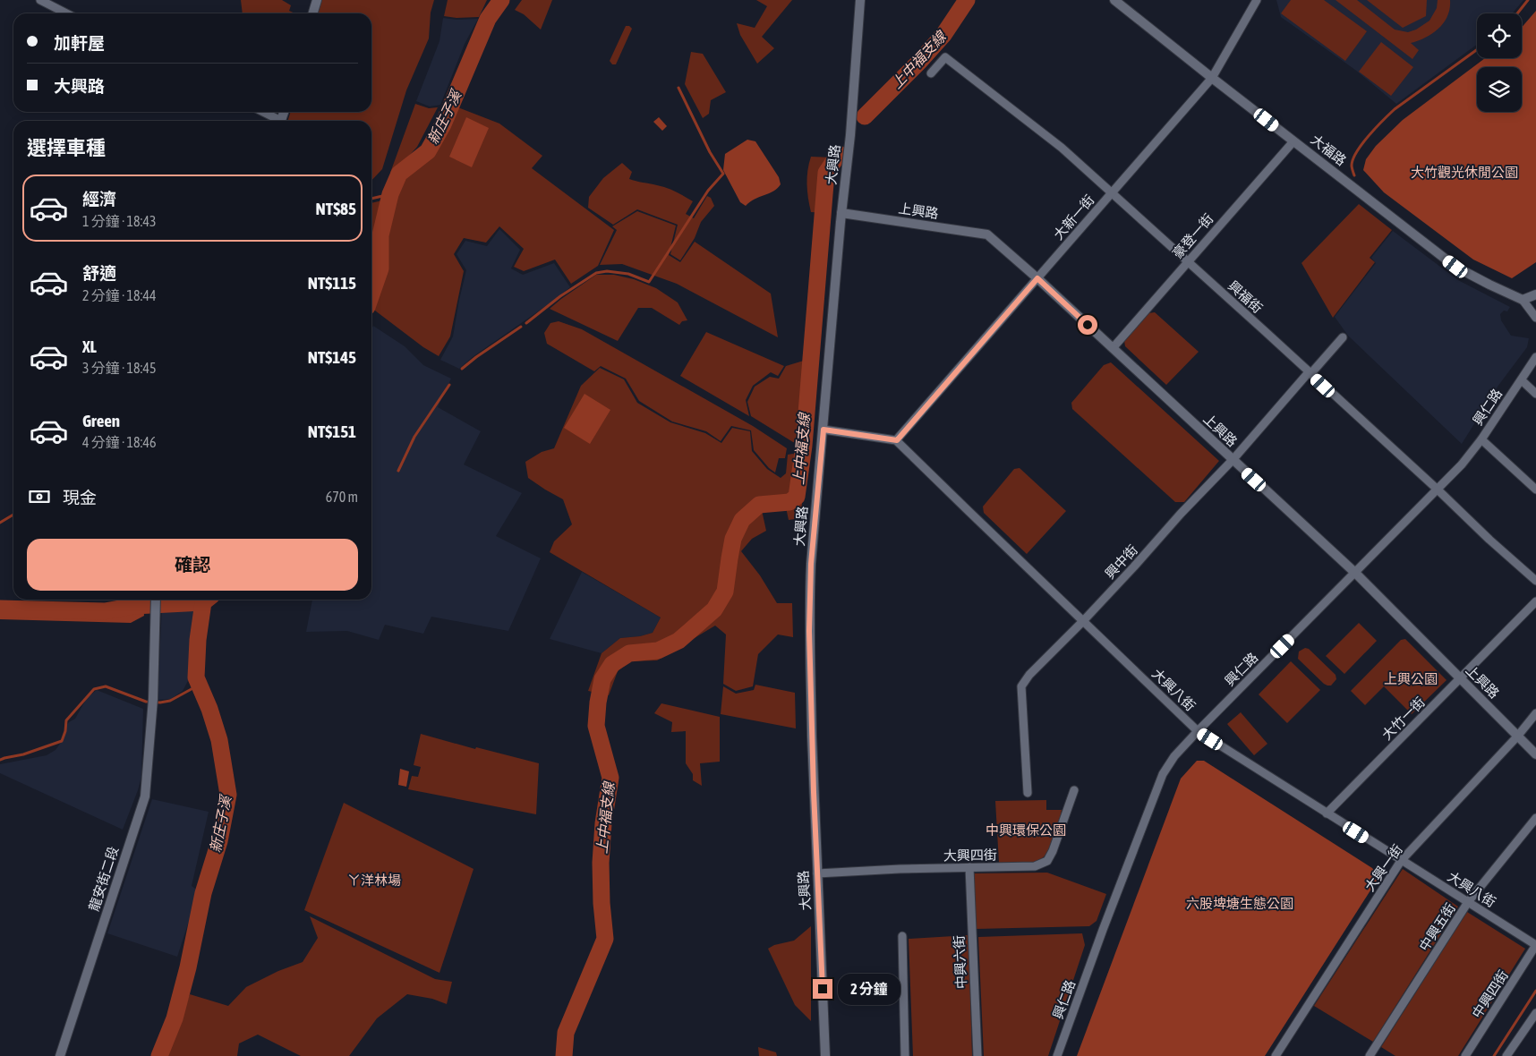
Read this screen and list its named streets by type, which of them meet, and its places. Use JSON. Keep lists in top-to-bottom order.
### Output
{
  "streets": {
    "street": [
      "大福路",
      "大興路",
      "上興路",
      "大新一街",
      "豪登一街",
      "興福街",
      "興仁路",
      "興中街",
      "大興八街",
      "大竹一街",
      "大興四街",
      "大興一街",
      "龍安街二段",
      "中興五街",
      "中興六街",
      "中興四街"
    ]
  },
  "crossings": [
    ["大福路", "大新一街"],
    ["大福路", "豪登一街"],
    ["大興路", "上興路"],
    ["大興路", "大興四街"],
    ["上興路", "大新一街"],
    ["上興路", "豪登一街"],
    ["上興路", "興仁路"],
    ["上興路", "興中街"],
    ["上興路", "大竹一街"],
    ["上興路", "大興一街"],
    ["大新一街", "興福街"],
    ["大新一街", "大興八街"],
    ["豪登一街", "興福街"],
    ["興福街", "興仁路"],
    ["興福街", "興中街"],
    ["興仁路", "大興八街"],
    ["興中街", "大興八街"],
    ["大興八街", "大竹一街"],
    ["大興八街", "大興一街"],
    ["大興八街", "中興五街"],
    ["大興八街", "中興四街"],
    ["大興四街", "中興六街"]
  ],
  "water": ["上中福支線", "新庄子溪"],
  "parks": [
    "大竹觀光休閒公園",
    "上興公園",
    "中興環保公園",
    "ㄚ洋林場",
    "六股埤塘生態公園"
  ],
  "page": {
    "banner": ["加軒屋", "大興路"],
    "heading": "選擇車種",
    "list": [
      {
        "name": "經濟",
        "note": "1 分鐘 · 18:43",
        "value": "NT$85"
      },
      {
        "name": "舒適",
        "note": "2 分鐘 · 18:44",
        "value": "NT$115"
      },
      {
        "name": "XL",
        "note": "3 分鐘 · 18:45",
        "value": "NT$145"
      },
      {
        "name": "Green",
        "note": "4 分鐘 · 18:46",
        "value": "NT$151"
      }
    ],
    "pay": ["現金", "670 m"],
    "buttons": "確認",
    "bubble": "2 分鐘"
  }
}
